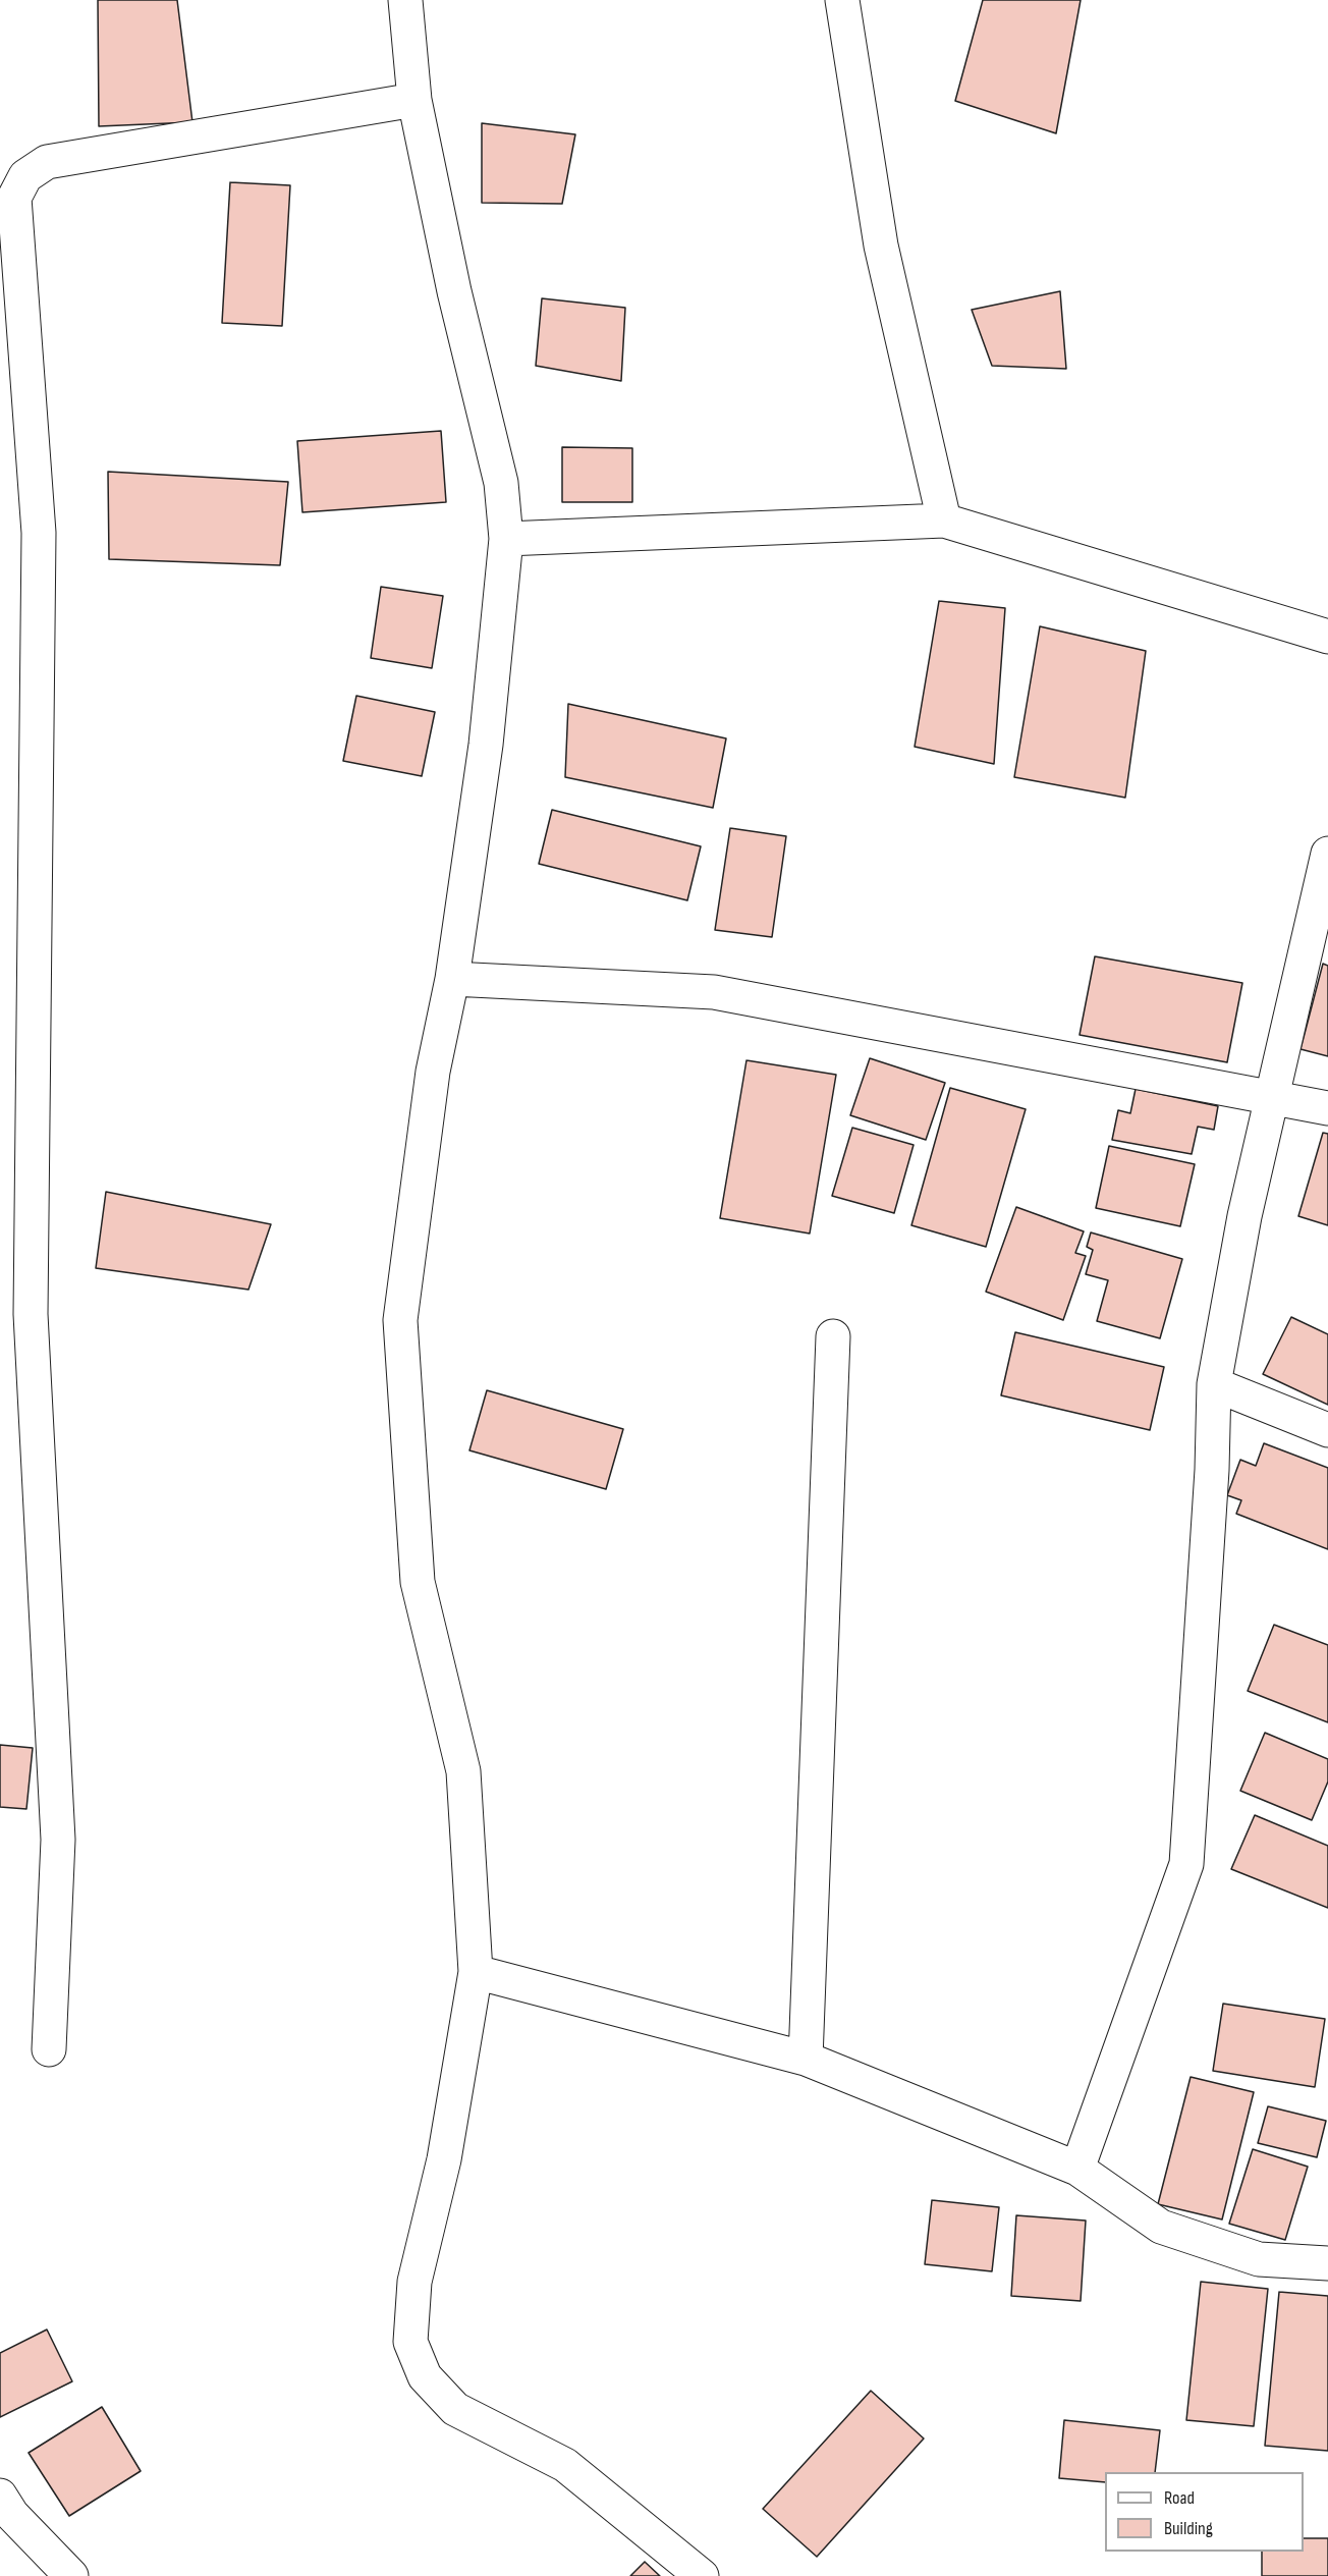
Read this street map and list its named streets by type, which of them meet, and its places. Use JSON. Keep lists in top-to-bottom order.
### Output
{
  "legend": ["Road", "Building"]
}
